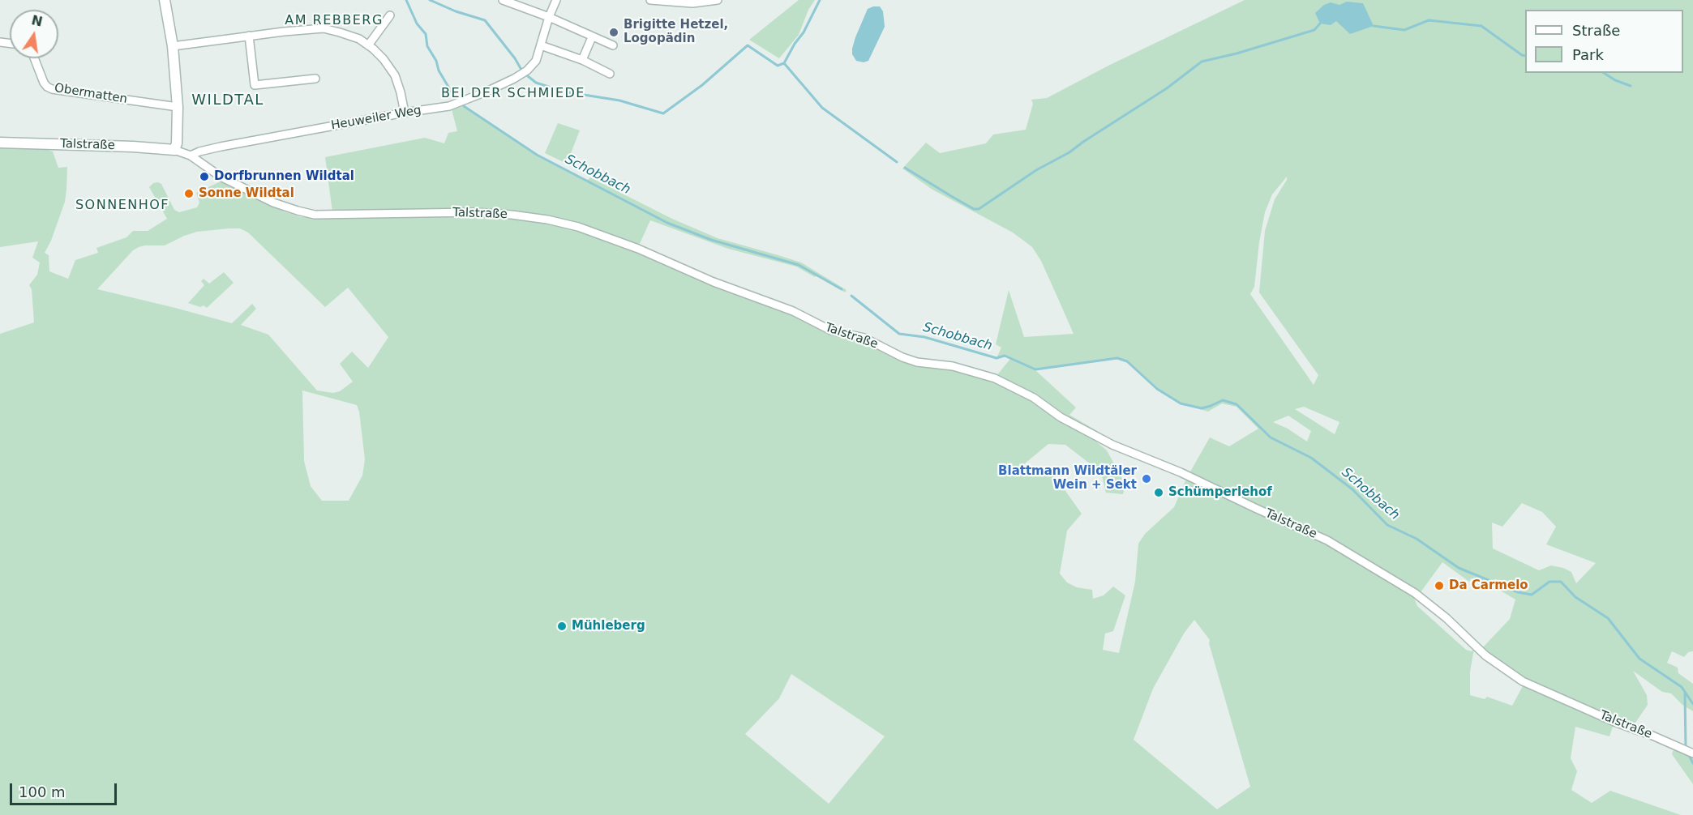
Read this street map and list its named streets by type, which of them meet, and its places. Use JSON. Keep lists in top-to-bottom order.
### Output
{
  "streets": {
    "street": ["Obermatten", "Heuweiler Weg", "Talstraße"]
  },
  "crossings": [
    ["Heuweiler Weg", "Talstraße"]
  ],
  "districts": [
    "AM REBBERG",
    "BEI DER SCHMIEDE",
    "WILDTAL",
    "SONNENHOF"
  ],
  "water": ["Schobbach"],
  "places": [
    "Brigitte Hetzel, Logopädin",
    "Dorfbrunnen Wildtal",
    "Sonne Wildtal",
    "Blattmann Wildtäler Wein + Sekt",
    "Schümperlehof",
    "Da Carmelo",
    "Mühleberg"
  ],
  "legend": ["Straße", "Park"],
  "scale_bar": "100 m",
  "north": "top"
}
